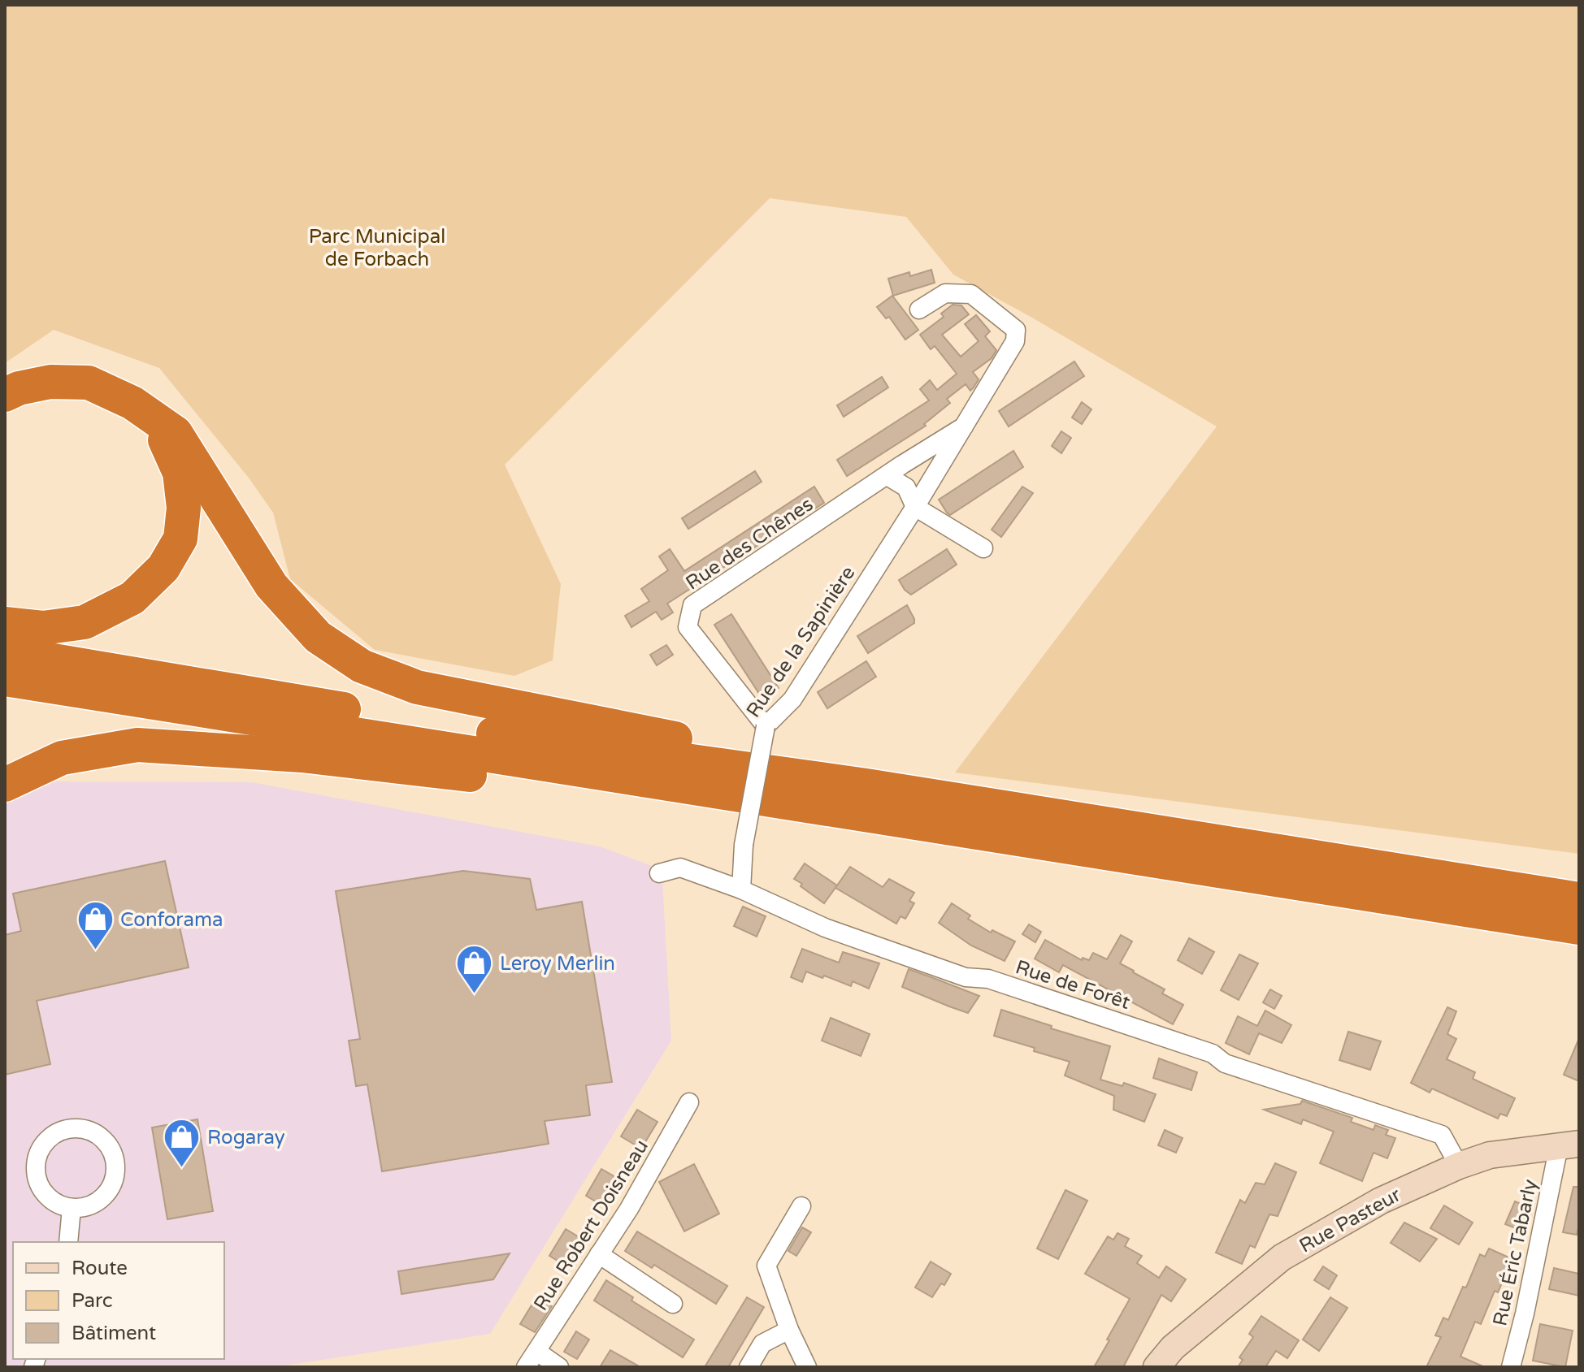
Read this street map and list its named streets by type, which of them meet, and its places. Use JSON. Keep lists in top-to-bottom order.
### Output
{
  "streets": {
    "main road": ["Rue Pasteur"],
    "street": [
      "Rue des Chênes",
      "Rue de la Sapinière",
      "Rue de Forêt",
      "Rue Robert Doisneau",
      "Rue Éric Tabarly"
    ]
  },
  "crossings": [
    ["Rue des Chênes", "Rue de la Sapinière"],
    ["Rue de la Sapinière", "Rue de Forêt"],
    ["Rue de Forêt", "Rue Pasteur"],
    ["Rue Pasteur", "Rue Éric Tabarly"]
  ],
  "parks": ["Parc Municipal de Forbach"],
  "places": {
    "shop": ["Conforama", "Leroy Merlin", "Rogaray"]
  },
  "legend": ["Route", "Parc", "Bâtiment"]
}
